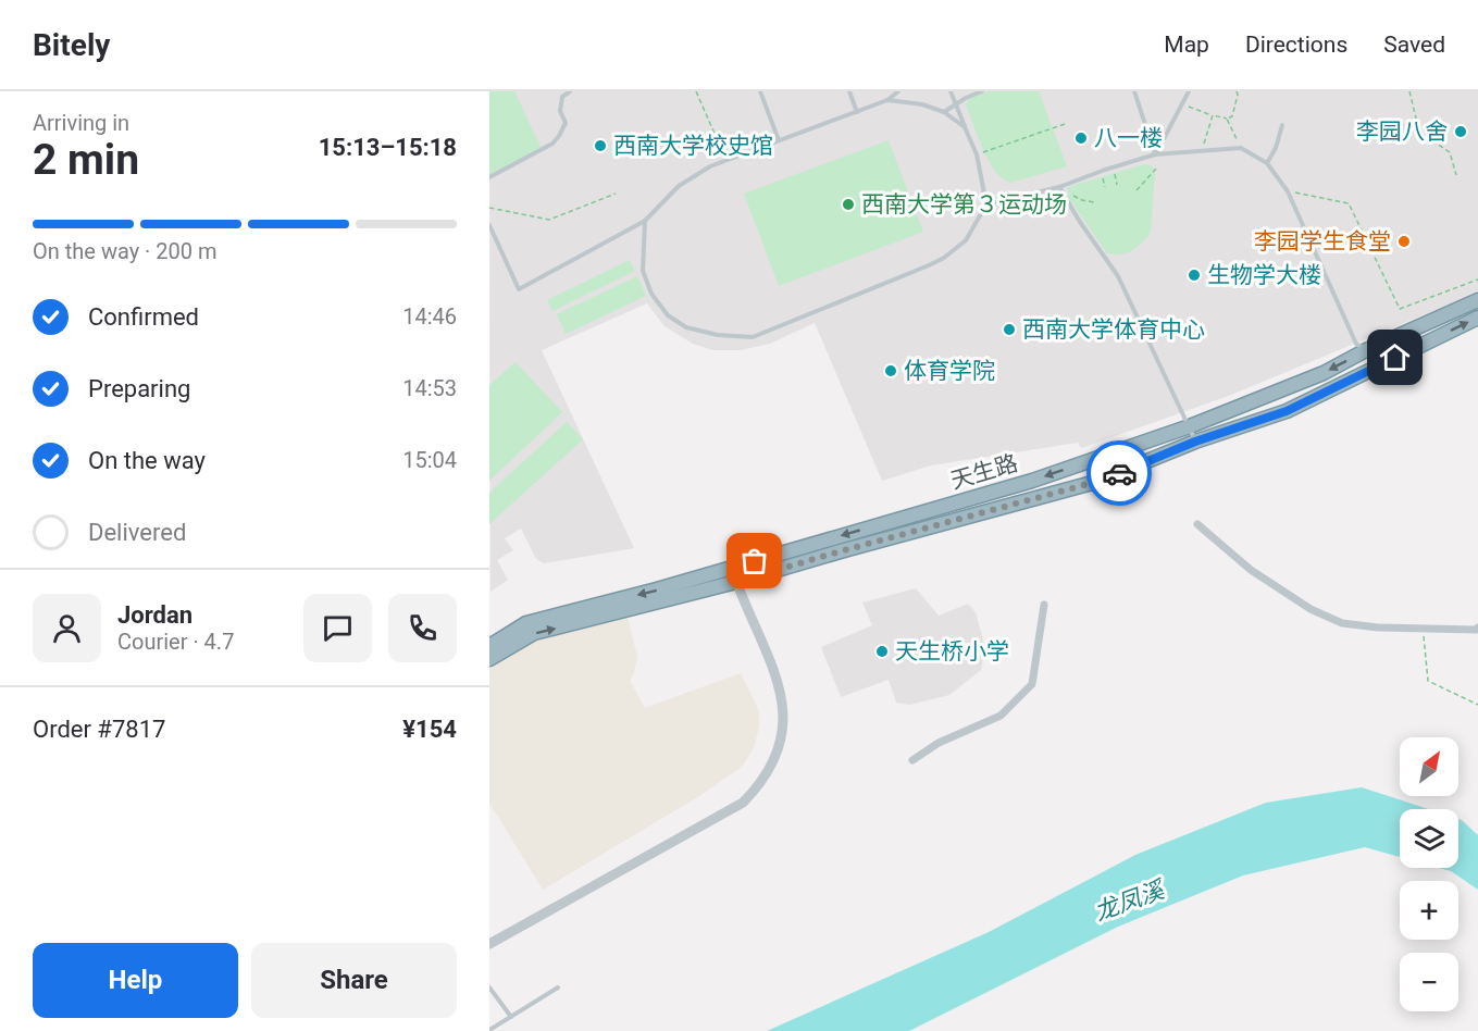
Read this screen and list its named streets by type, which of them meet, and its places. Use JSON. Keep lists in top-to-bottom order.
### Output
{
  "streets": {
    "highway": ["天生路"]
  },
  "water": ["龙凤溪"],
  "places": [
    "李园八舍",
    "八一楼",
    "西南大学校史馆",
    "西南大学第３运动场",
    "李园学生食堂",
    "生物学大楼",
    "西南大学体育中心",
    "体育学院",
    "天生桥小学"
  ],
  "north": "top right",
  "page": {
    "header": "Bitely",
    "nav": ["Map", "Directions", "Saved"],
    "heading": ["2 min", "Arriving in", "15:13–15:18"],
    "panel": [
      "Jordan",
      "Courier · 4.7",
      "Order #7817",
      "¥154"
    ],
    "bar": "On the way · 200 m",
    "list": [
      ["Confirmed", "14:46"],
      ["Preparing", "14:53"],
      ["On the way", "15:04"],
      "Delivered"
    ],
    "map_buttons": ["+", "−"],
    "buttons": ["Help", "Share"]
  }
}
